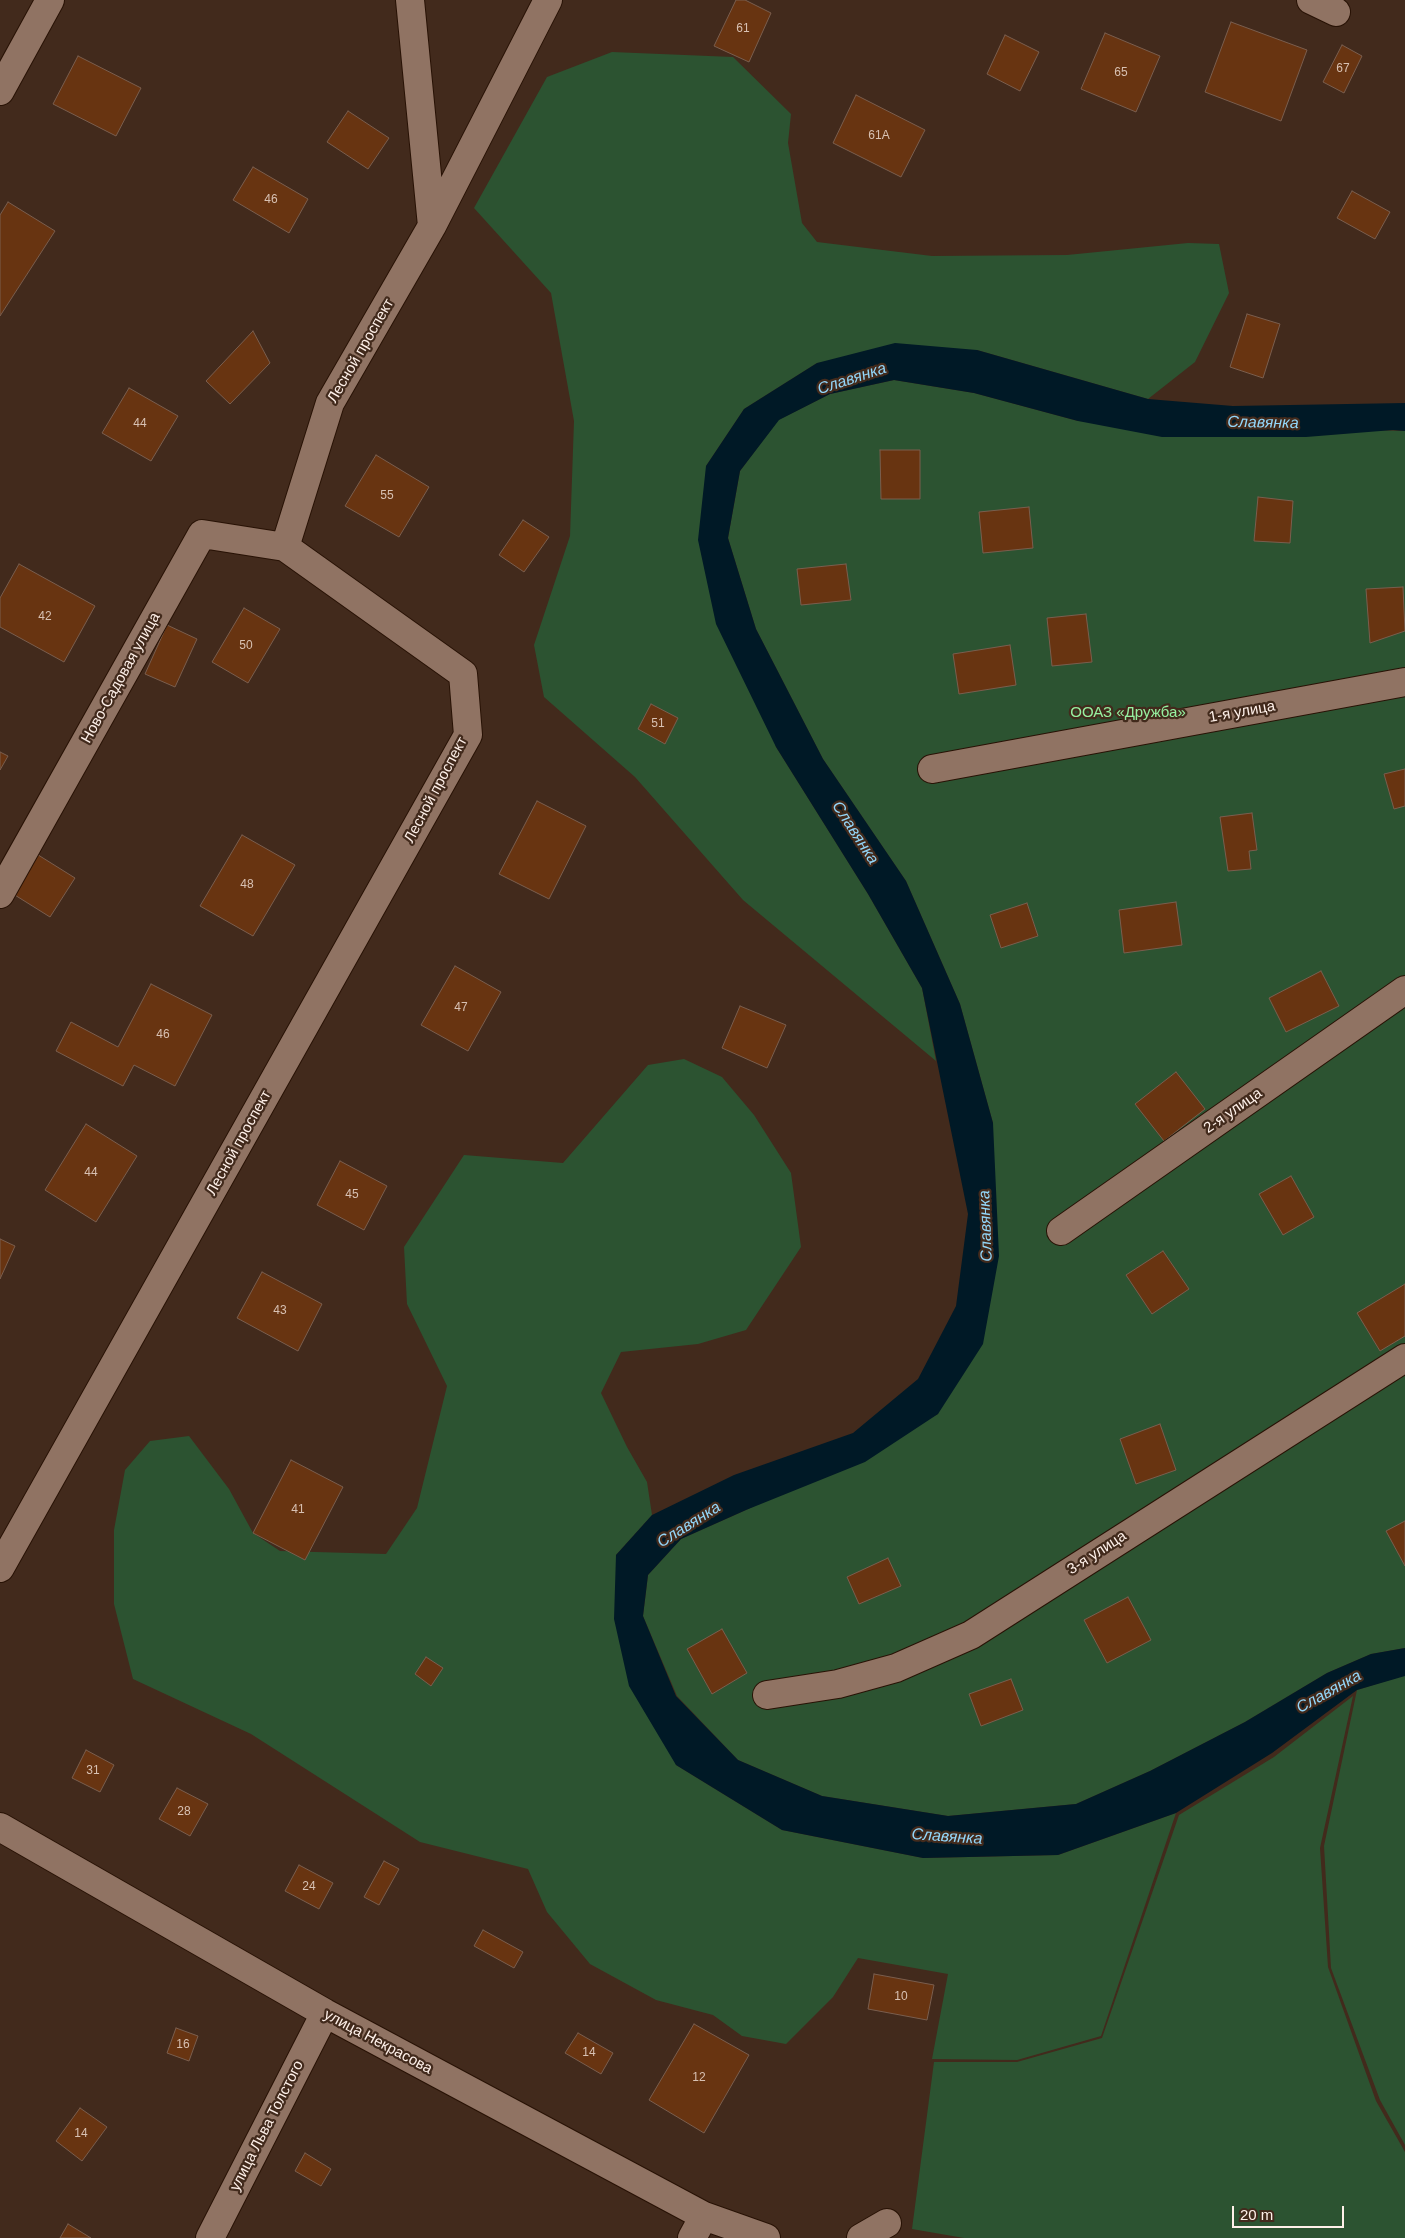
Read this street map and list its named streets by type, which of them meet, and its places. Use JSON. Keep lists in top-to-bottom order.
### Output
{
  "streets": {
    "street": [
      "Лесной проспект",
      "Ново-Садовая улица",
      "1-я улица",
      "2-я улица",
      "3-я улица",
      "улица Некрасова",
      "улица Льва Толстого"
    ]
  },
  "crossings": [
    ["Лесной проспект", "Ново-Садовая улица"],
    ["улица Некрасова", "улица Льва Толстого"]
  ],
  "water": ["Славянка"],
  "parks": ["ООАЗ «Дружба»"],
  "house_numbers": [
    "61",
    "67",
    "65",
    "61А",
    "46",
    "44",
    "55",
    "42",
    "50",
    "51",
    "48",
    "47",
    "46",
    "44",
    "45",
    "43",
    "41",
    "31",
    "28",
    "24",
    "10",
    "16",
    "14",
    "12",
    "14"
  ],
  "scale_bar": "20 m"
}
